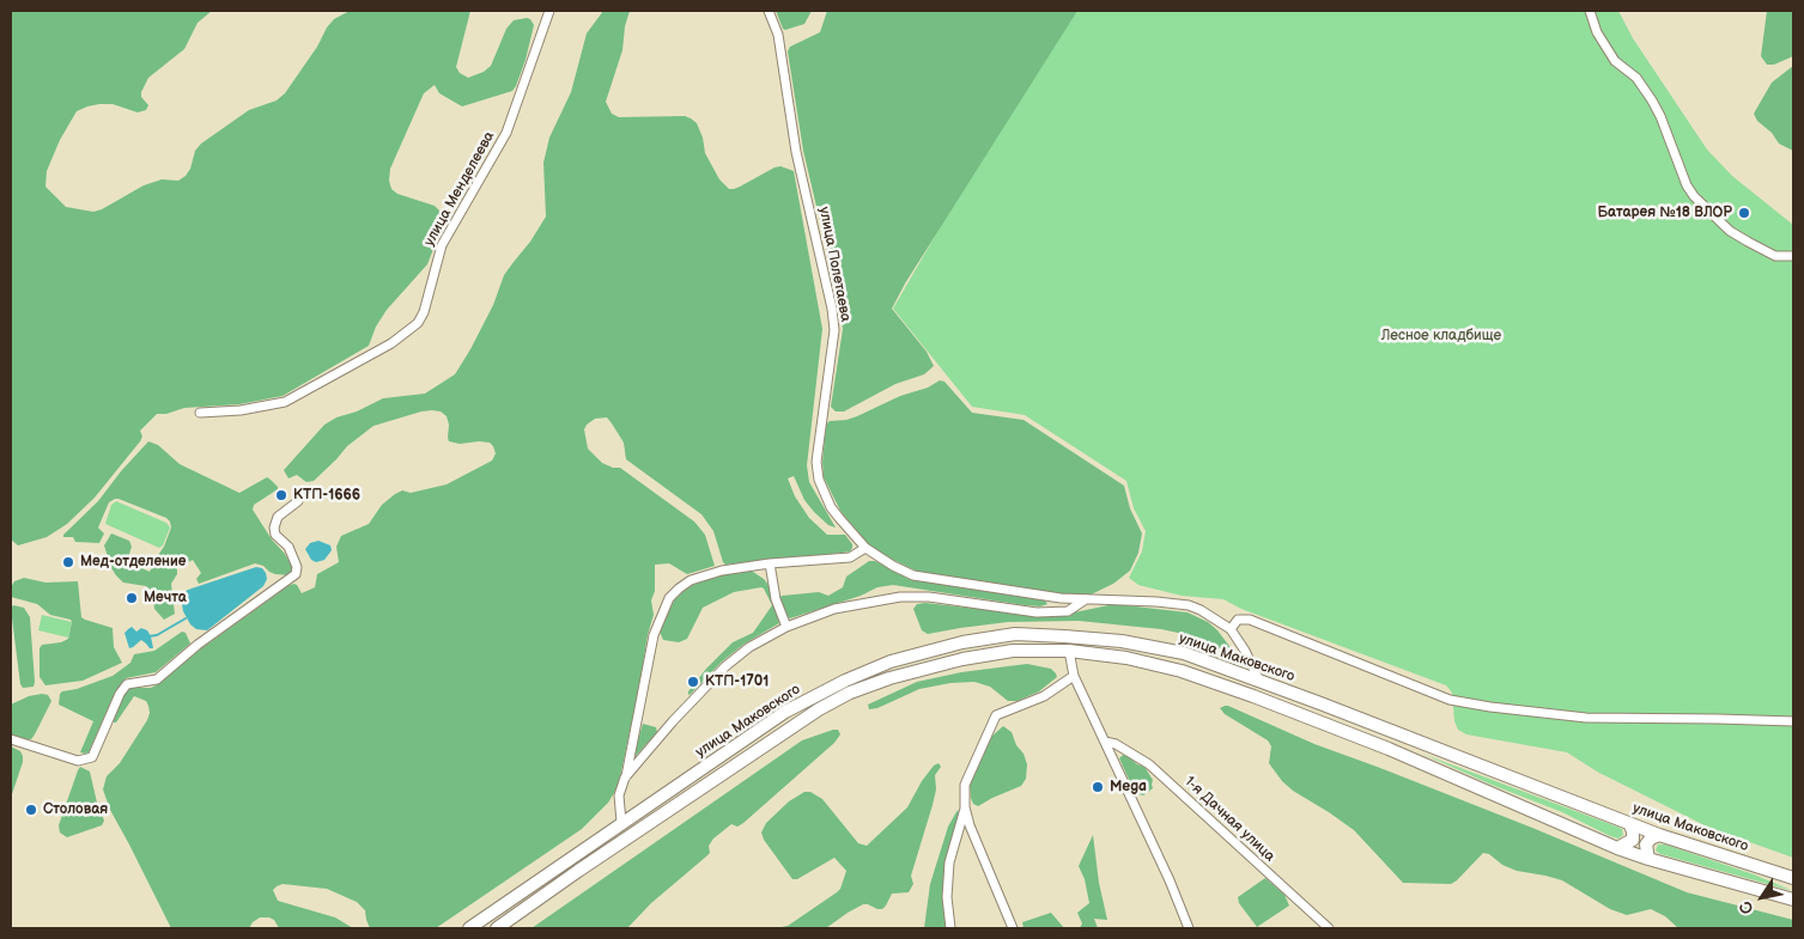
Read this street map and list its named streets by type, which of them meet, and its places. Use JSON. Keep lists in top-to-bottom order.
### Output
{
  "streets": {
    "highway": ["улица Маковского"],
    "street": ["улица Менделеева", "улица Полетаева", "1-я Дачная улица"]
  },
  "parks": ["Лесное кладбище"],
  "places": [
    "Батарея №18 ВЛОР",
    "КТП-1666",
    "Мед-отделение",
    "Мечта",
    "КТП-1701",
    "Mega",
    "Столовая"
  ],
  "north": "bottom left"
}
